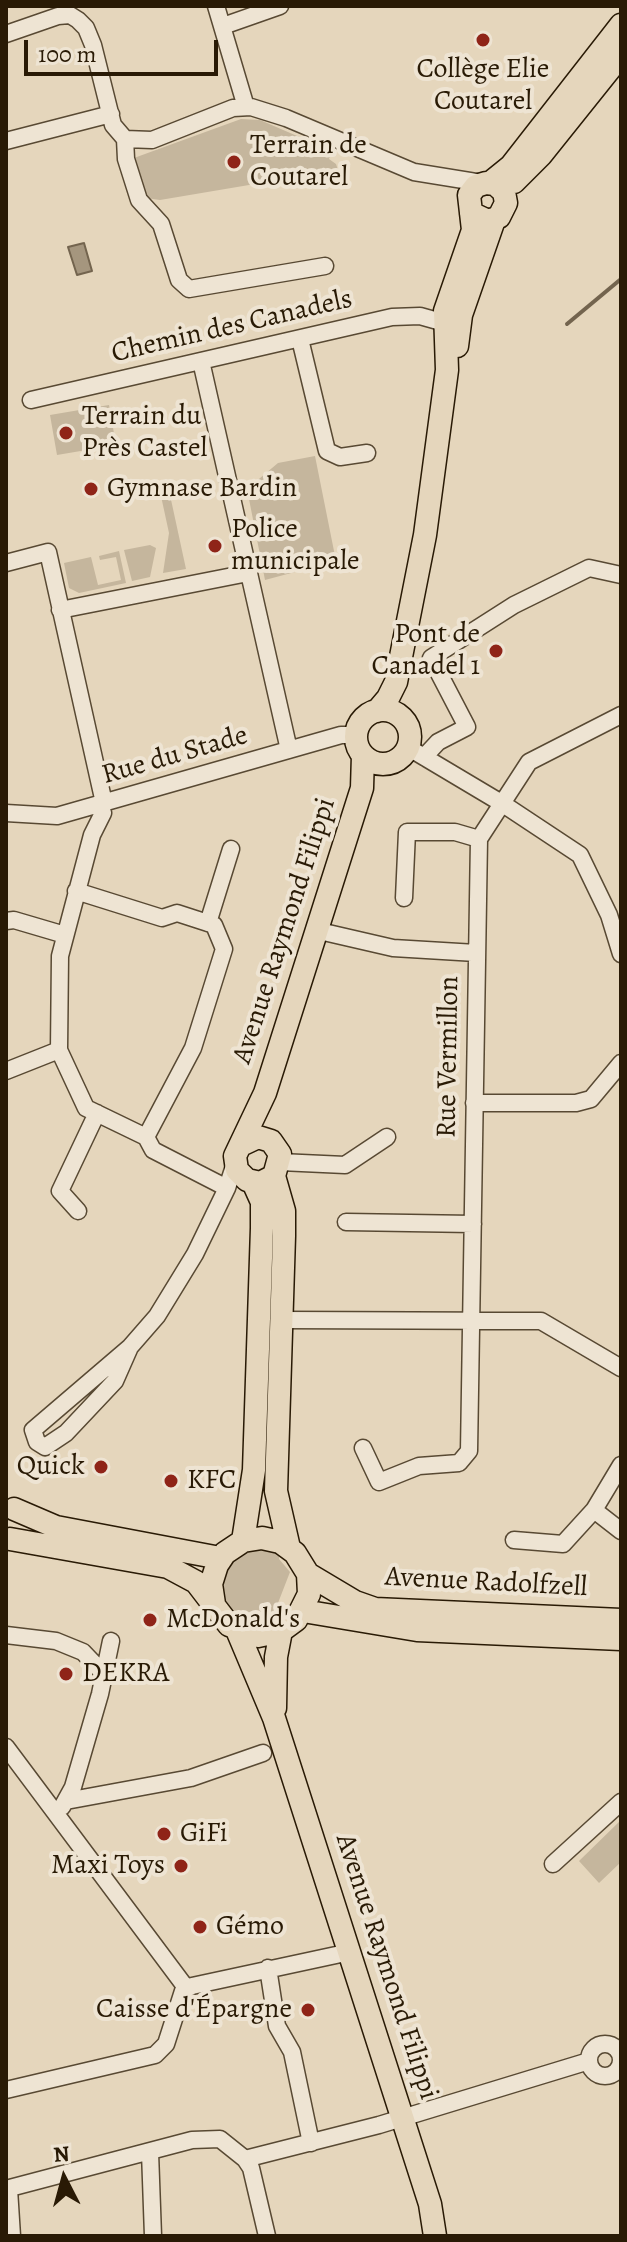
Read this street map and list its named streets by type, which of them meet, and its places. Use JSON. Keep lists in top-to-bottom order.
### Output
{
  "streets": {
    "main road": ["Avenue Raymond Filippi", "Avenue Radolfzell"],
    "street": ["Chemin des Canadels", "Rue du Stade", "Rue Vermillon"]
  },
  "crossings": [
    ["Rue du Stade", "Avenue Raymond Filippi"],
    ["Avenue Raymond Filippi", "Avenue Radolfzell"]
  ],
  "places": [
    "Collège Elie Coutarel",
    "Terrain de Coutarel",
    "Terrain du Près Castel",
    "Gymnase Bardin",
    "Police municipale",
    "Pont de Canadel 1",
    "Quick",
    "KFC",
    "McDonald's",
    "DEKRA",
    "GiFi",
    "Maxi Toys",
    "Gémo",
    "Caisse d'Épargne"
  ],
  "scale_bar": "100 m",
  "north": "top"
}
